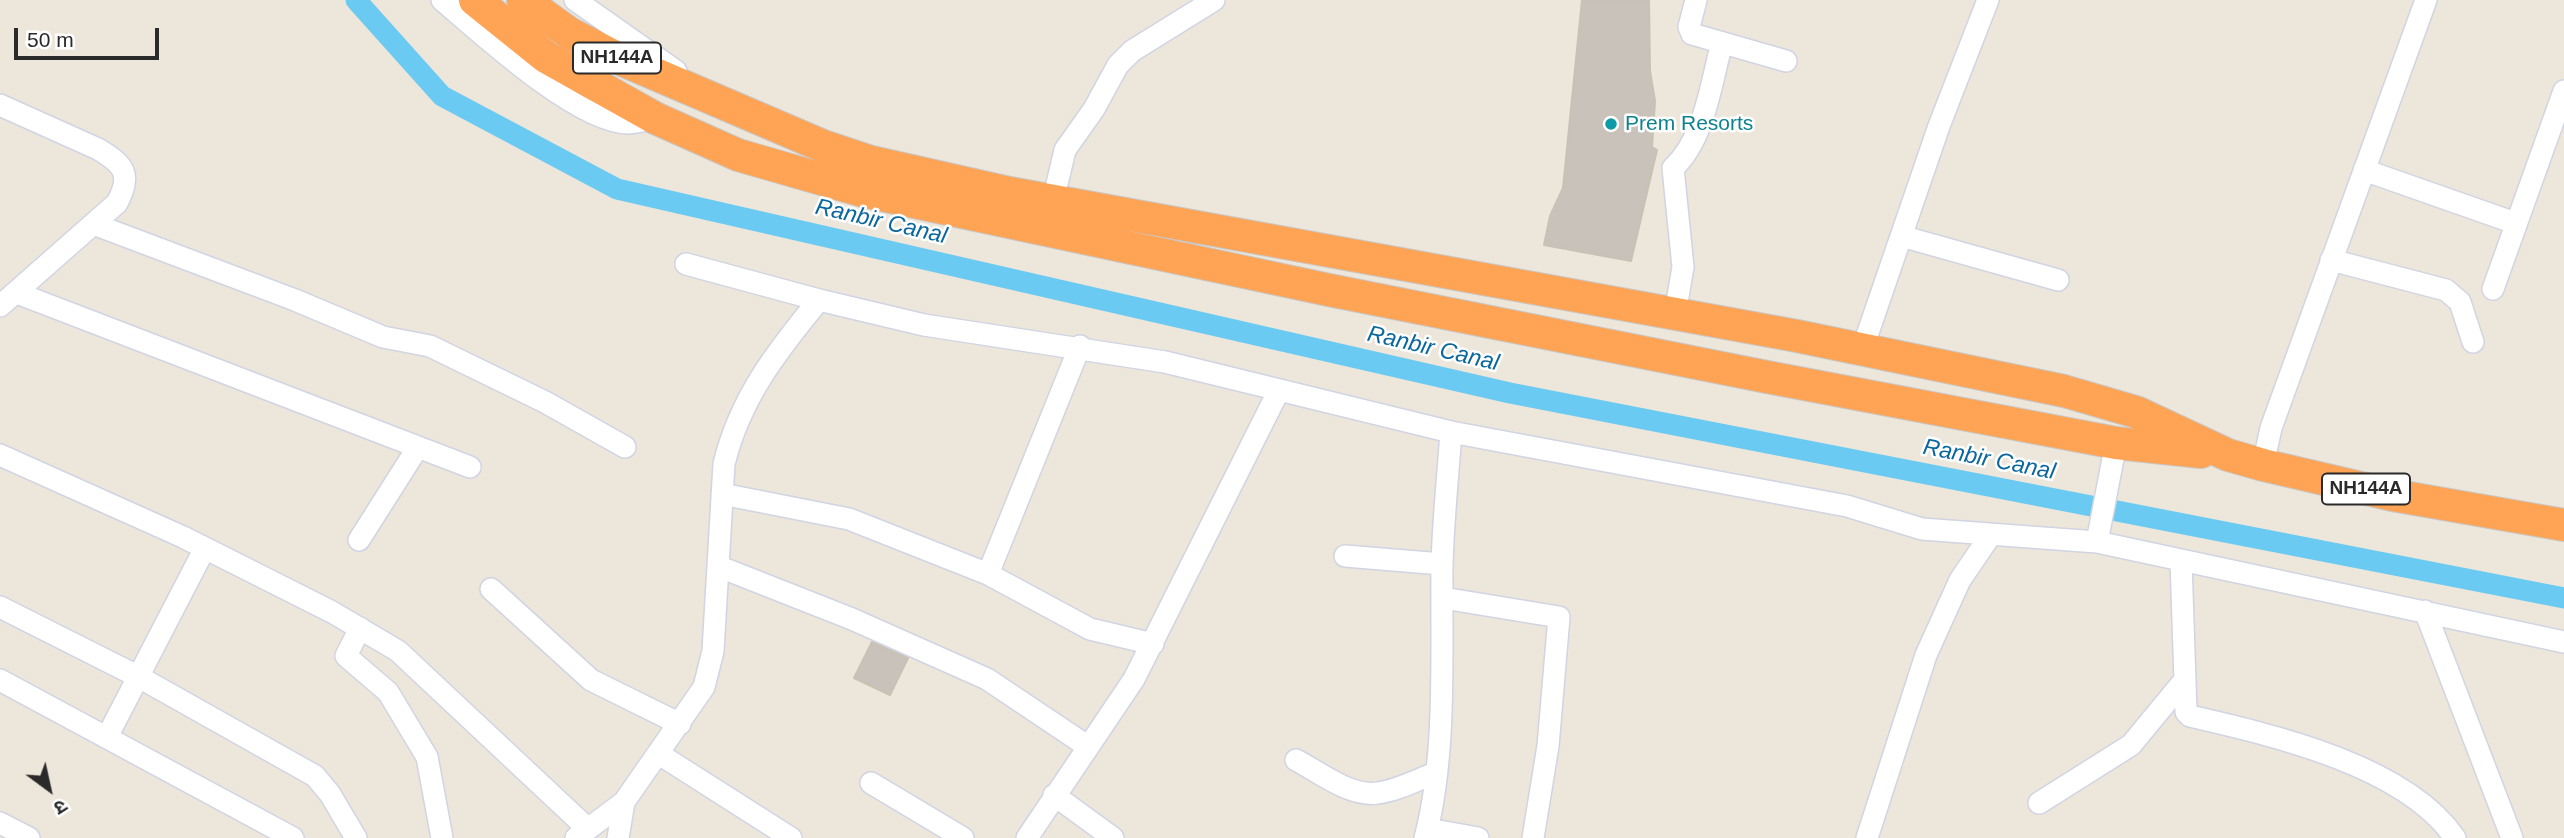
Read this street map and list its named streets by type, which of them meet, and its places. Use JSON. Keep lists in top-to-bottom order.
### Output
{
  "streets": {
    "highway": ["NH144A"]
  },
  "water": ["Ranbir Canal"],
  "places": ["Prem Resorts"],
  "scale_bar": "50 m",
  "north": "bottom right"
}
